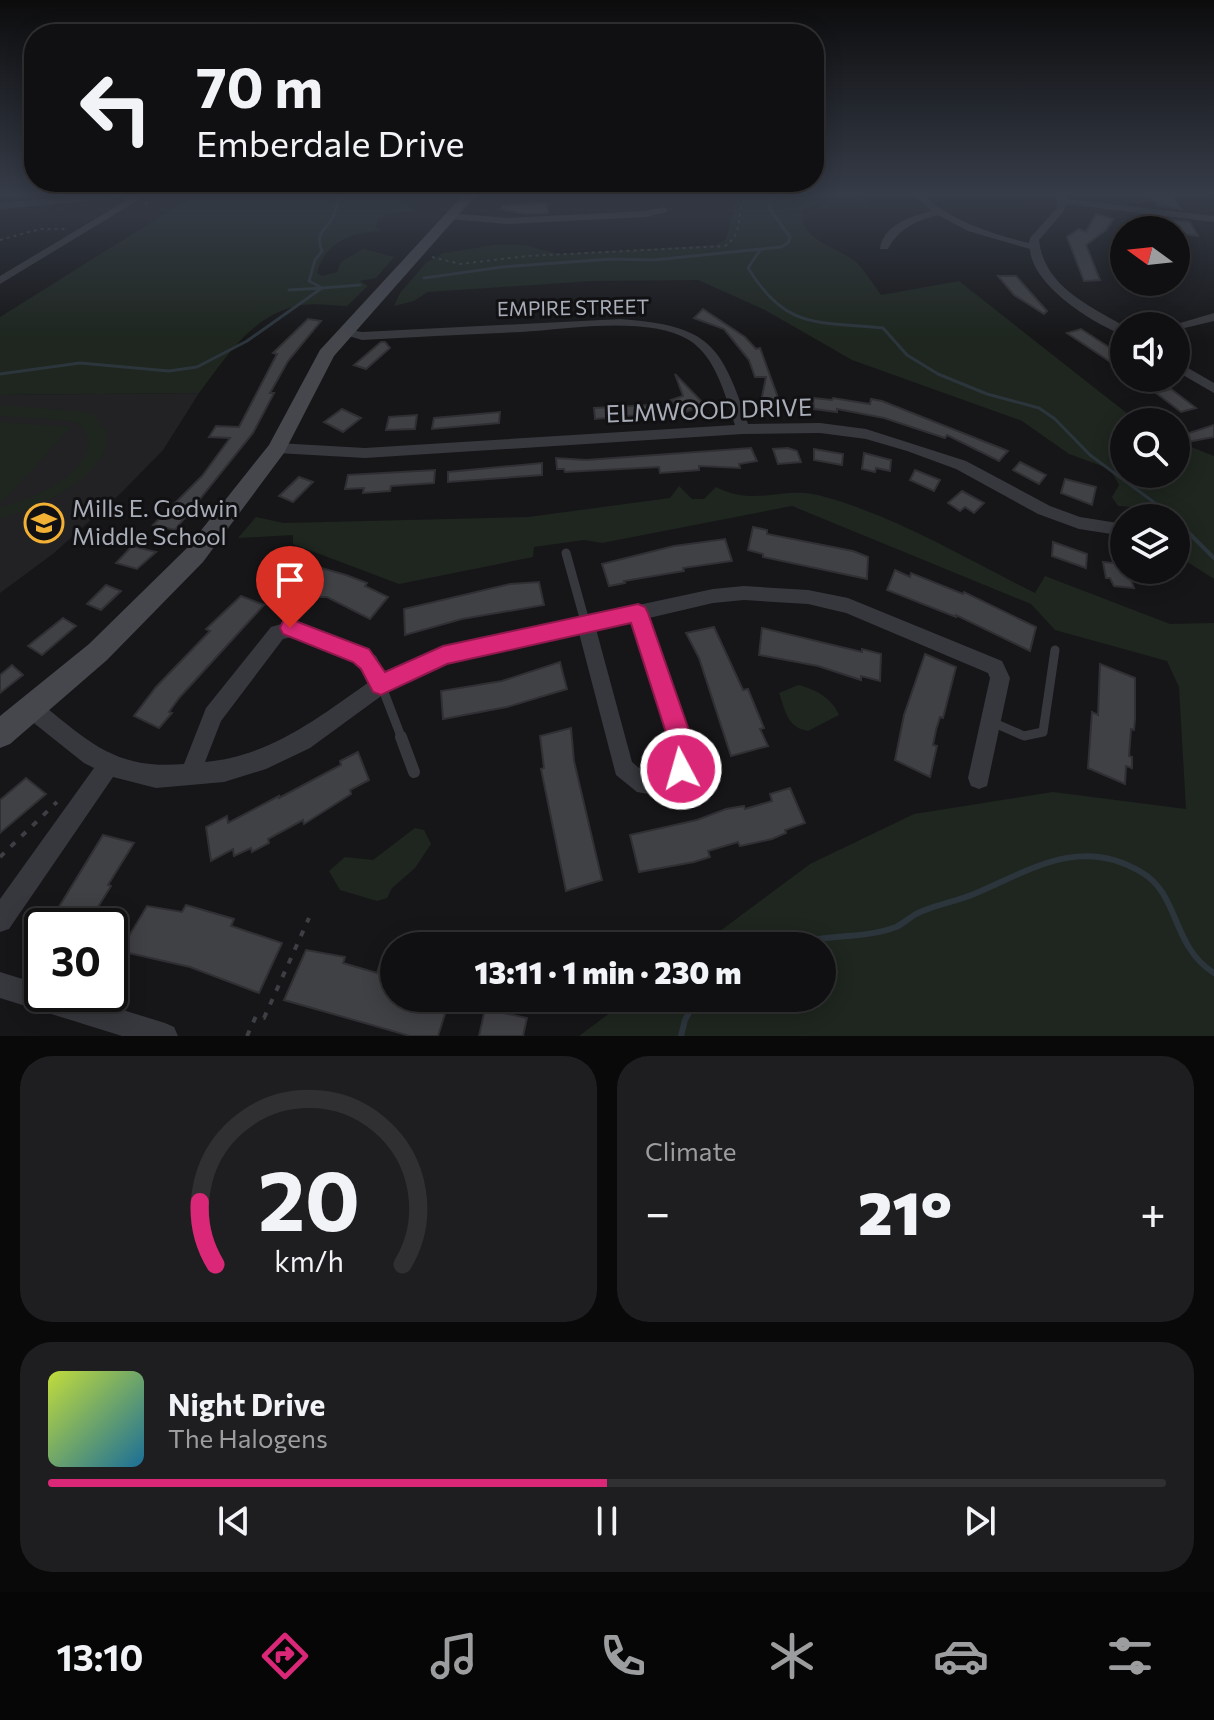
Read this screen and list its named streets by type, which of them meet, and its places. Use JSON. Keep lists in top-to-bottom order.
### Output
{
  "streets": {
    "street": ["EMPIRE STREET", "ELMWOOD DRIVE"]
  },
  "crossings": [
    ["EMPIRE STREET", "ELMWOOD DRIVE"]
  ],
  "places": {
    "school or university": ["Mills E. Godwin Middle School"]
  },
  "north": "left",
  "page": {
    "turn": ["70 m", "Emberdale Drive"],
    "limit": "30",
    "trip": "13:11 · 1 min · 230 m",
    "tile": "Climate",
    "heat": ["−", "21°", "+"],
    "song": ["Night Drive", "The Halogens"],
    "tabs": "13:10",
    "gauge": ["20", "km/h"]
  }
}
